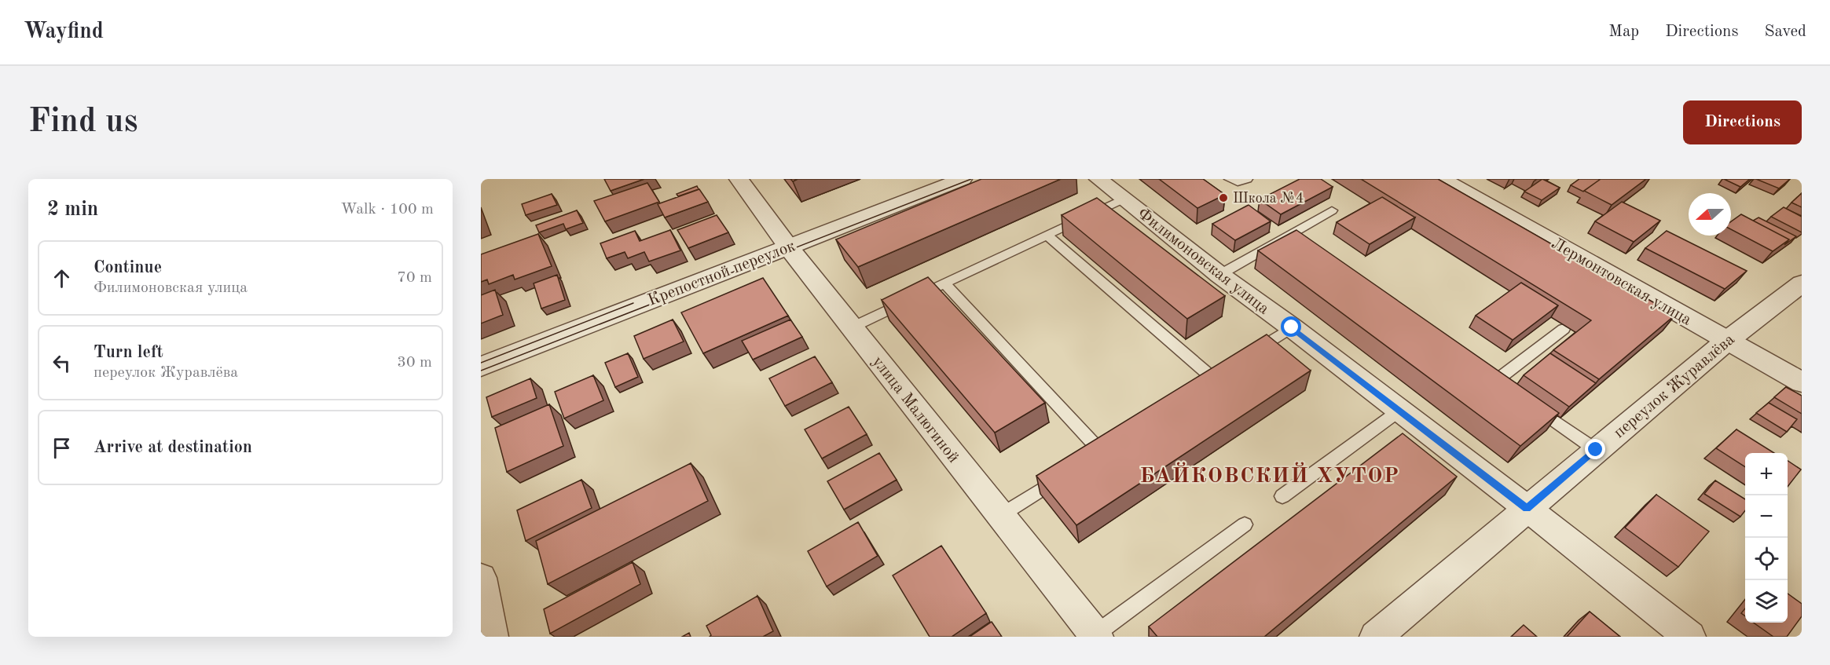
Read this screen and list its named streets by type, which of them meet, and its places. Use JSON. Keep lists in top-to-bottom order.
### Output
{
  "streets": {
    "street": [
      "Филимоновская улица",
      "Крепостной переулок",
      "Лермонтовская улица",
      "переулок Журавлёва",
      "улица Малюгиной"
    ]
  },
  "crossings": [
    ["Филимоновская улица", "переулок Журавлёва"],
    ["Крепостной переулок", "улица Малюгиной"],
    ["Лермонтовская улица", "переулок Журавлёва"]
  ],
  "districts": ["БАЙКОВСКИЙ ХУТОР"],
  "places": ["Школа №4"],
  "north": "left",
  "page": {
    "header": "Wayfind",
    "nav": ["Map", "Directions", "Saved"],
    "buttons": "Directions",
    "title": "Find us",
    "heading": ["2 min", "Walk · 100 m"],
    "list": [
      ["Continue", "Филимоновская улица", "70 m"],
      ["Turn left", "переулок Журавлёва", "30 m"],
      "Arrive at destination"
    ],
    "map_buttons": ["+", "−"]
  }
}
